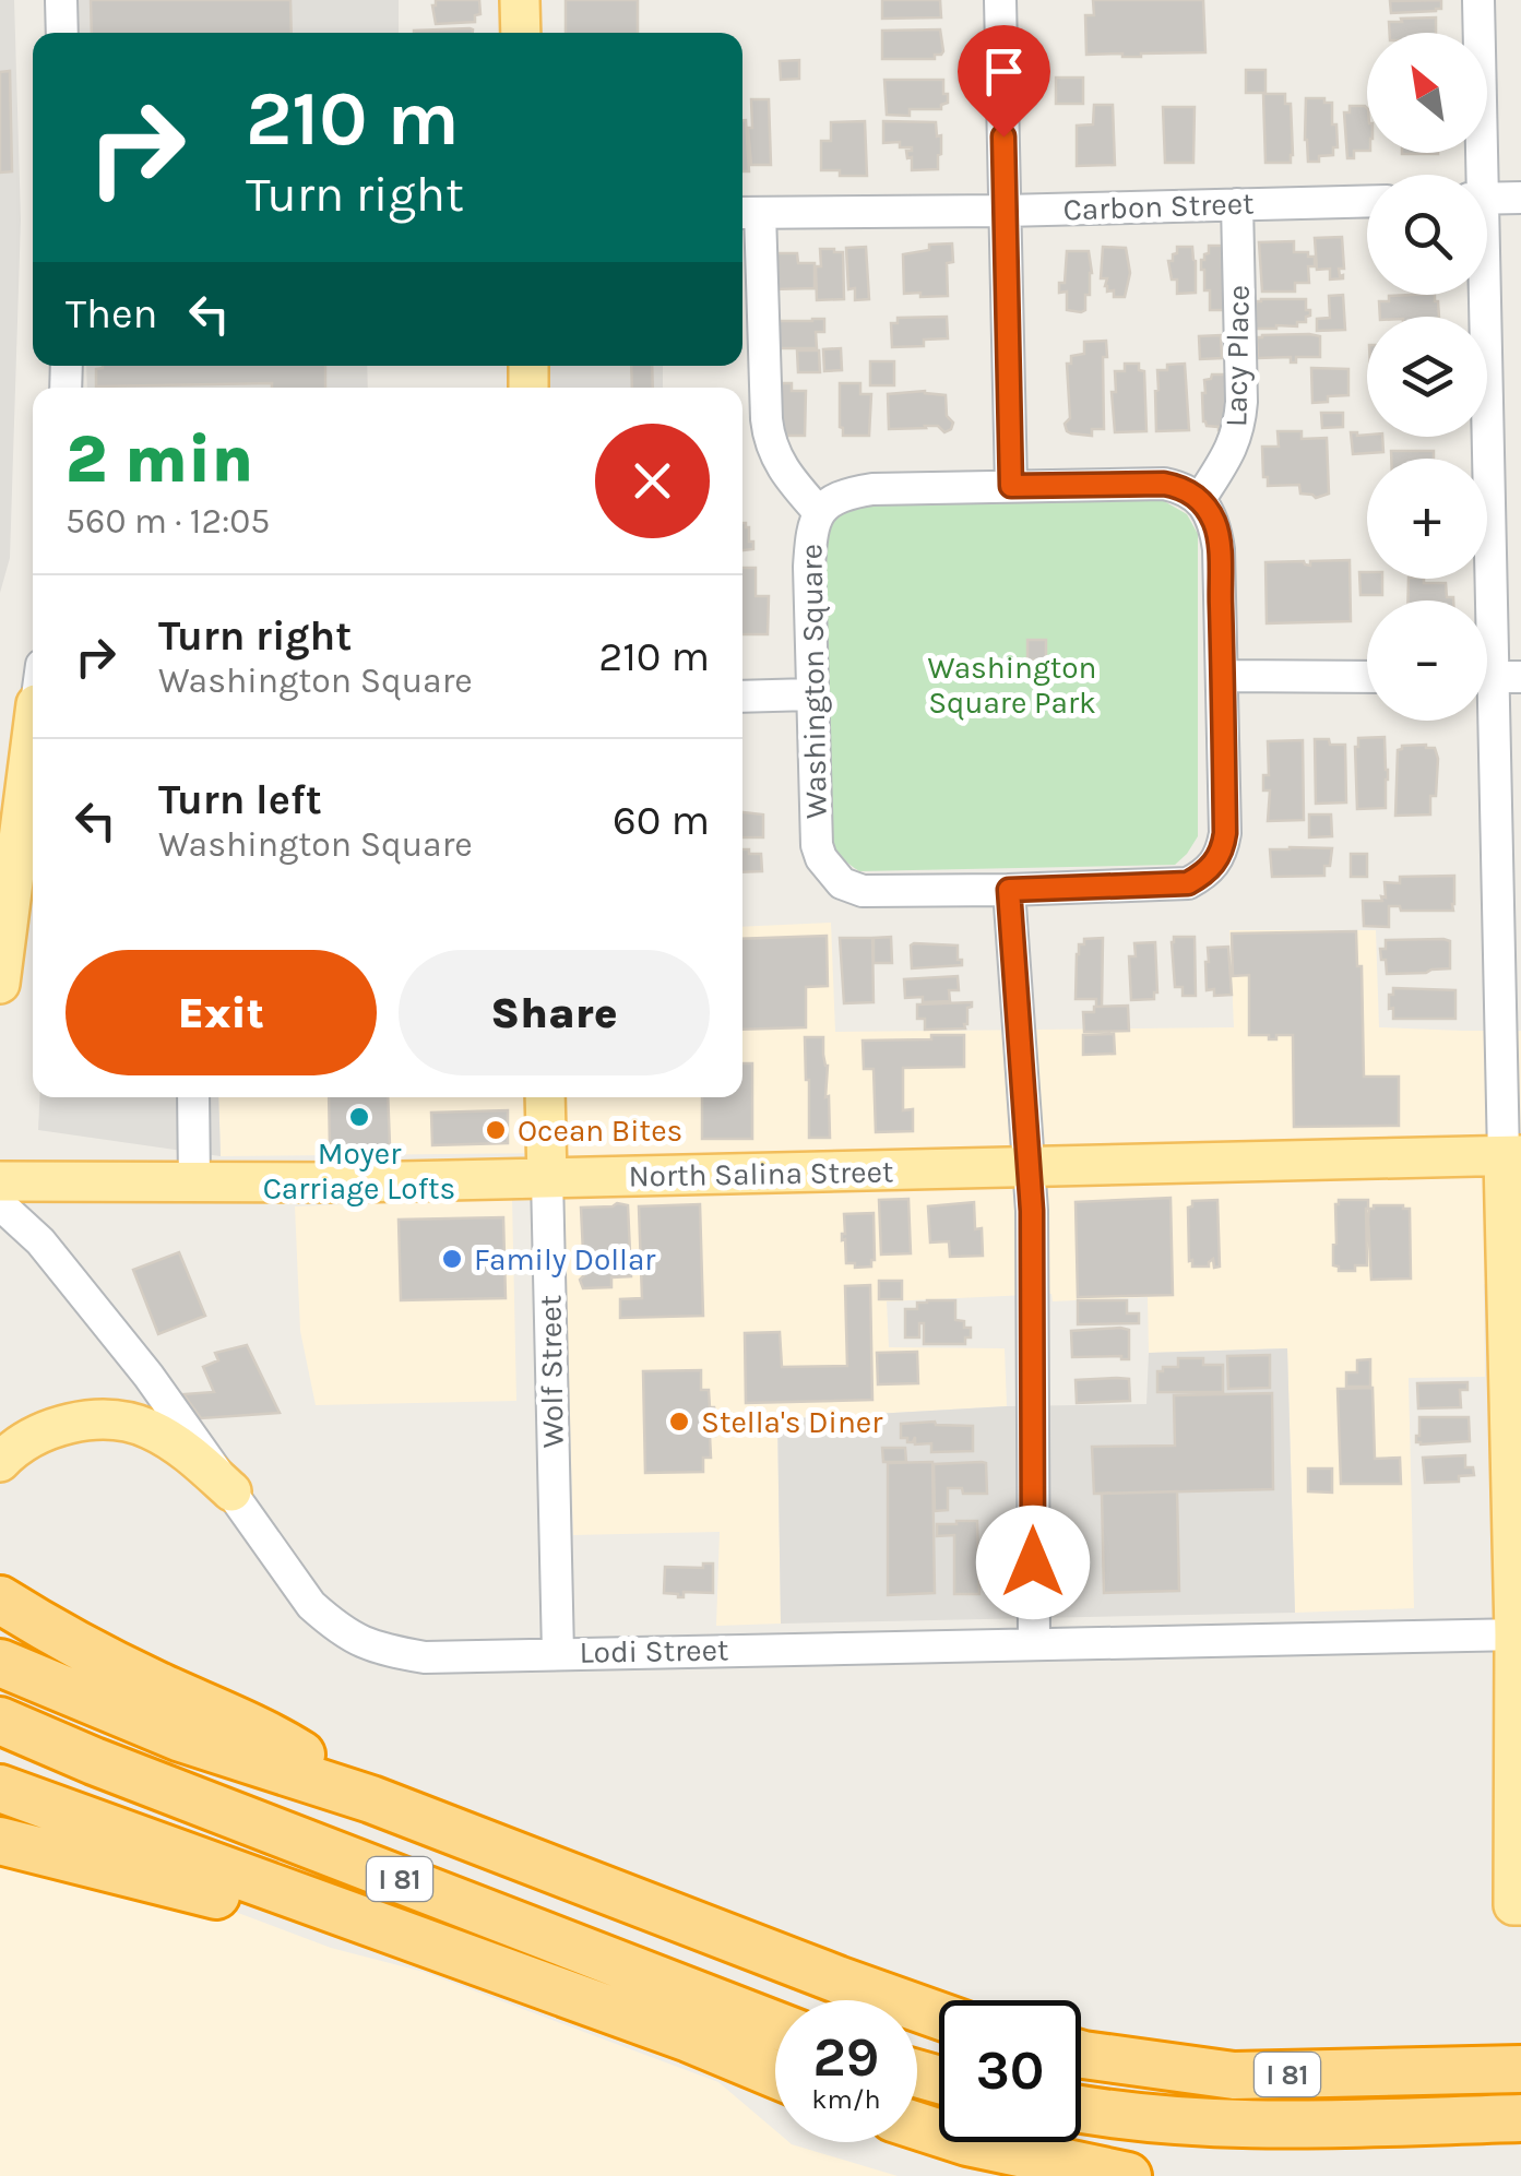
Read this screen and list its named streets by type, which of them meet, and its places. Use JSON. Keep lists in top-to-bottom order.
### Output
{
  "streets": {
    "highway": ["I 81"],
    "main road": ["North Salina Street", "Wolf Street"],
    "street": [
      "Carbon Street",
      "Lacy Place",
      "Washington Square",
      "Lodi Street"
    ]
  },
  "crossings": [
    ["Carbon Street", "Lacy Place"],
    ["Lacy Place", "Washington Square"],
    ["North Salina Street", "Wolf Street"],
    ["Wolf Street", "Lodi Street"]
  ],
  "parks": ["Washington Square Park"],
  "places": [
    "Moyer Carriage Lofts",
    "Ocean Bites",
    "Family Dollar",
    "Stella's Diner"
  ],
  "north": "top left",
  "page": {
    "map_buttons": ["+", "−"],
    "turn": ["210 m", "Turn right"],
    "then": "Then",
    "heading": ["2 min", "560 m · 12:05"],
    "list": [
      {
        "name": "Turn right",
        "note": "Washington Square",
        "value": "210 m"
      },
      {
        "name": "Turn left",
        "note": "Washington Square",
        "value": "60 m"
      }
    ],
    "buttons": ["Exit", "Share"],
    "speed": "29 km/h",
    "limit": "30"
  }
}
